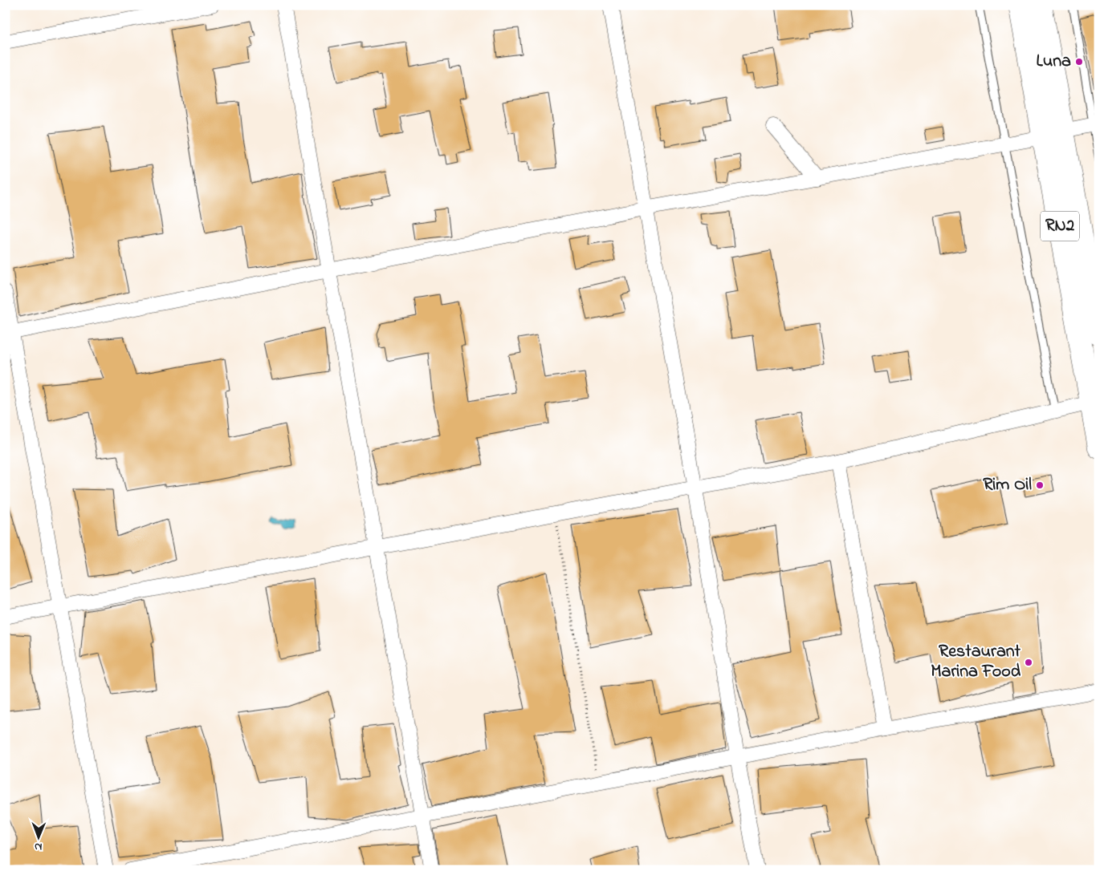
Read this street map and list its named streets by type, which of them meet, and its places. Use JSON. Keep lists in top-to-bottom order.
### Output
{
  "streets": {
    "highway": ["RN2"]
  },
  "places": ["Luna", "Rim Oil", "Restaurant Marina Food"],
  "north": "bottom"
}
